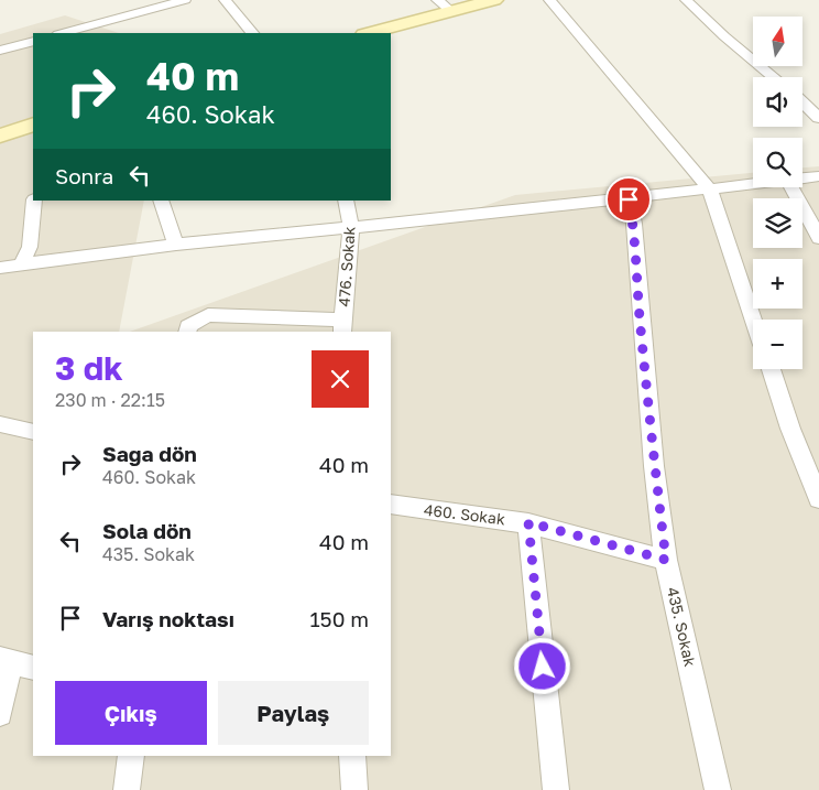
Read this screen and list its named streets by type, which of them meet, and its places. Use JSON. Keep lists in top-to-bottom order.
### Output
{
  "streets": {
    "street": ["476. Sokak", "460. Sokak", "435. Sokak"]
  },
  "crossings": [
    ["460. Sokak", "435. Sokak"]
  ],
  "north": "top",
  "page": {
    "map_buttons": ["+", "−"],
    "turn": ["40 m", "460. Sokak"],
    "then": "Sonra",
    "heading": ["3 dk", "230 m · 22:15"],
    "list": [
      {
        "name": "Sağa dön",
        "note": "460. Sokak",
        "value": "40 m"
      },
      {
        "name": "Sola dön",
        "note": "435. Sokak",
        "value": "40 m"
      },
      {
        "name": "Varış noktası",
        "value": "150 m"
      }
    ],
    "buttons": ["Çıkış", "Paylaş"]
  }
}
